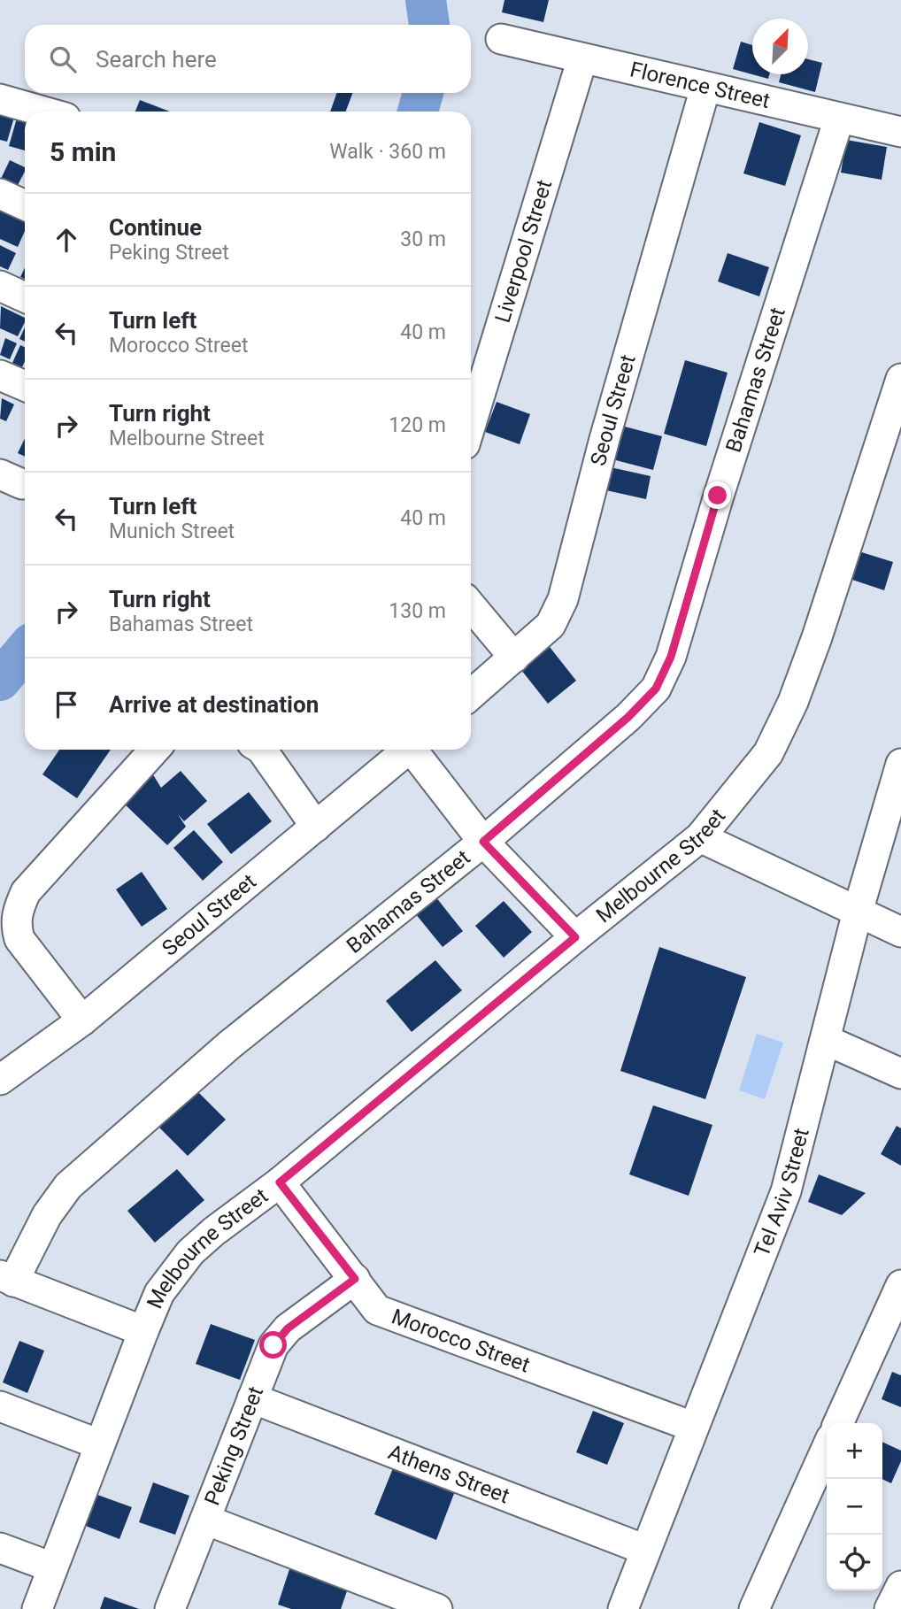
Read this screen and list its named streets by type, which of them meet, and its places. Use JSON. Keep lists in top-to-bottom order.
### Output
{
  "streets": {
    "street": [
      "Florence Street",
      "Liverpool Street",
      "Bahamas Street",
      "Seoul Street",
      "Melbourne Street",
      "Tel Aviv Street",
      "Morocco Street",
      "Peking Street",
      "Athens Street"
    ]
  },
  "crossings": [
    ["Florence Street", "Liverpool Street"],
    ["Florence Street", "Bahamas Street"],
    ["Florence Street", "Seoul Street"],
    ["Melbourne Street", "Morocco Street"],
    ["Tel Aviv Street", "Morocco Street"],
    ["Tel Aviv Street", "Athens Street"],
    ["Morocco Street", "Peking Street"],
    ["Peking Street", "Athens Street"]
  ],
  "north": "top right",
  "page": {
    "search": "Search here",
    "heading": ["5 min", "Walk · 360 m"],
    "list": [
      ["Continue", "Peking Street", "30 m"],
      ["Turn left", "Morocco Street", "40 m"],
      ["Turn right", "Melbourne Street", "120 m"],
      ["Turn left", "Munich Street", "40 m"],
      ["Turn right", "Bahamas Street", "130 m"],
      "Arrive at destination"
    ],
    "map_buttons": ["+", "−"]
  }
}
